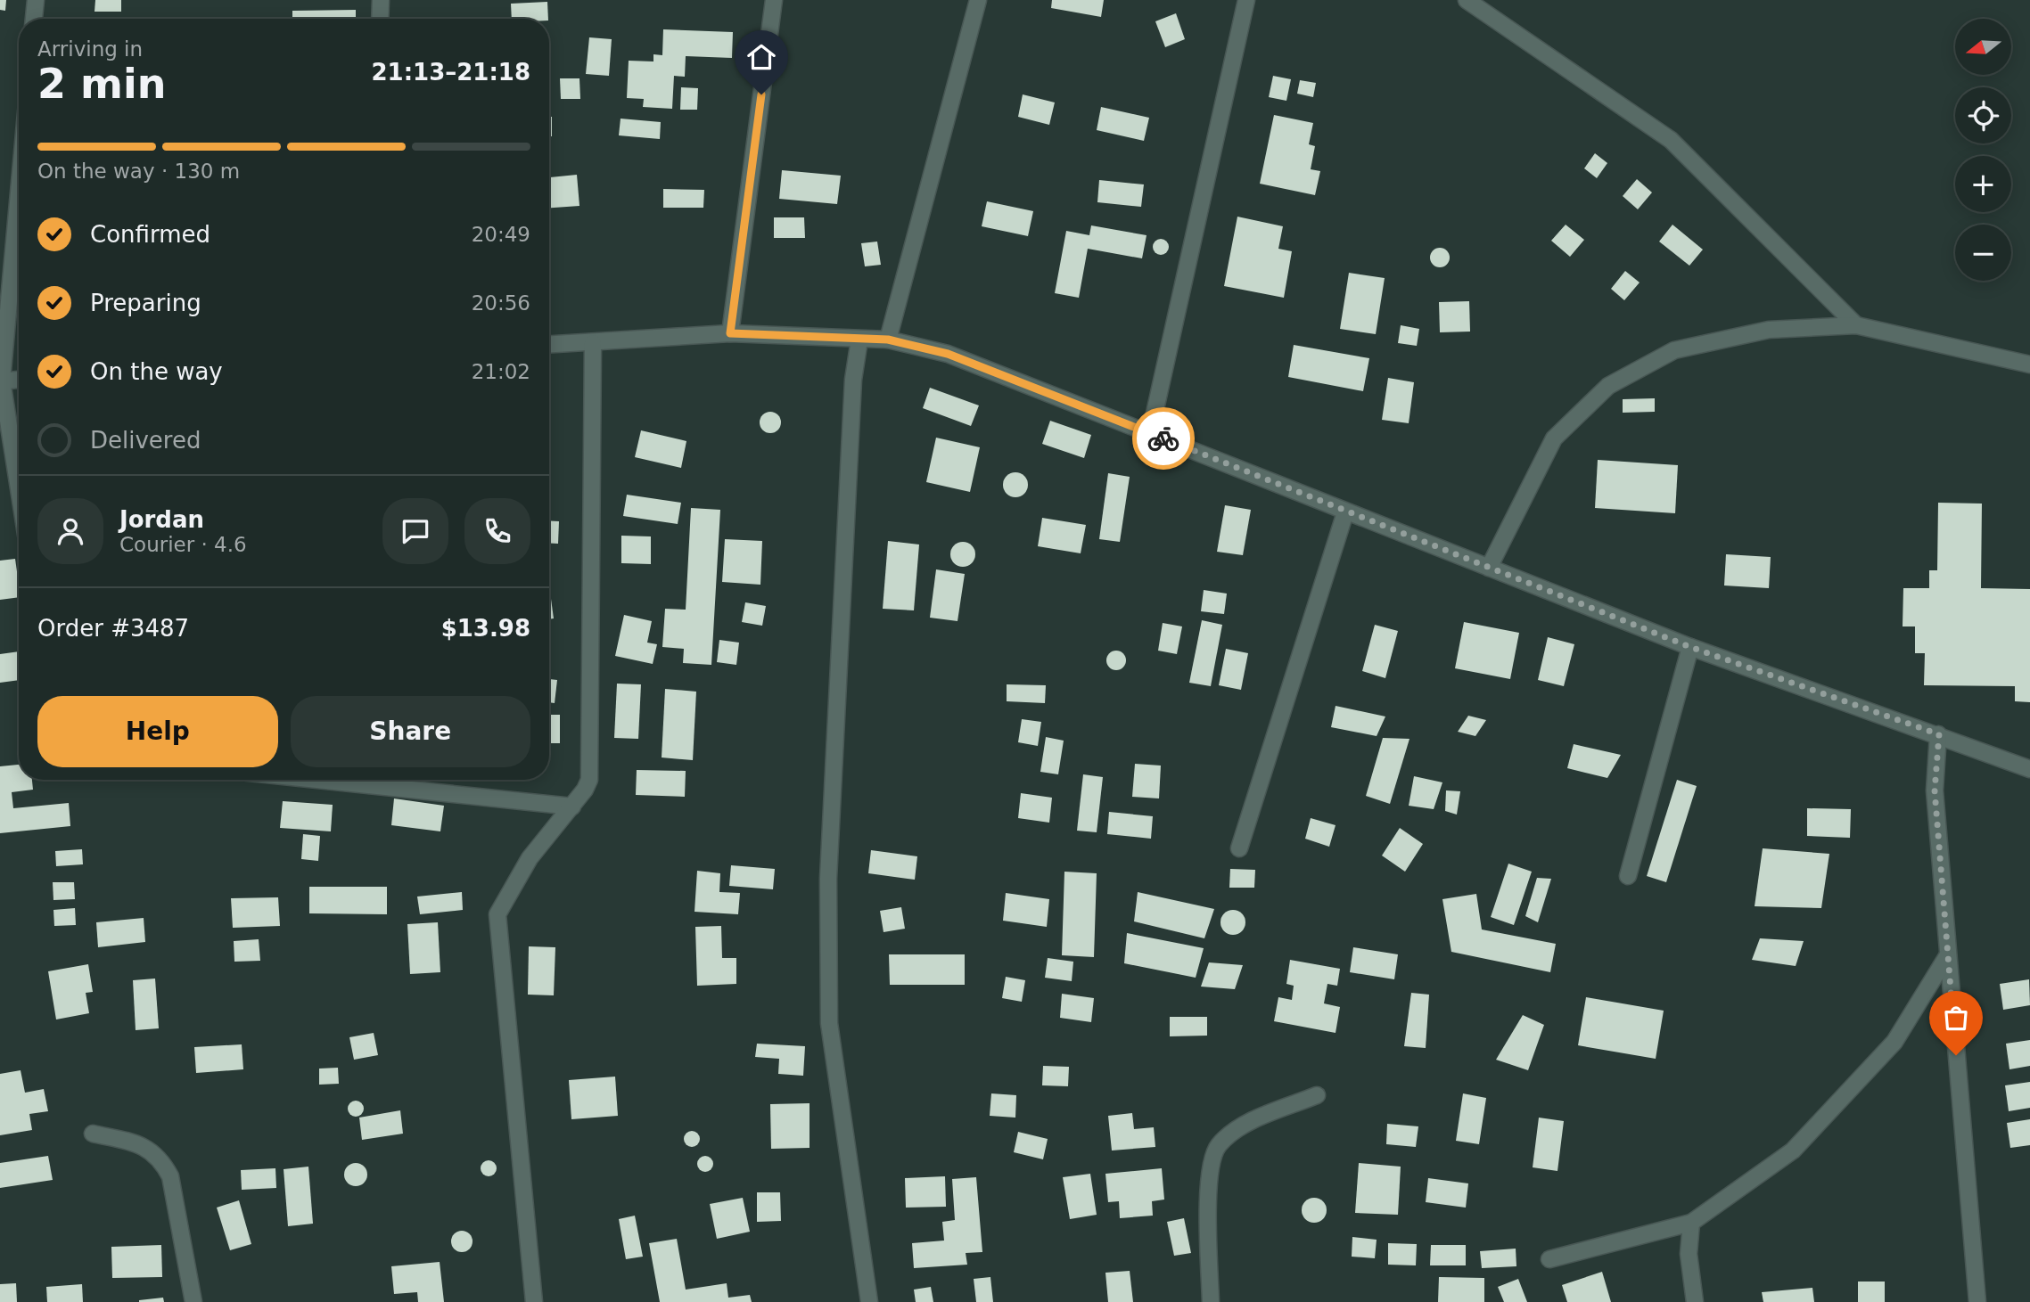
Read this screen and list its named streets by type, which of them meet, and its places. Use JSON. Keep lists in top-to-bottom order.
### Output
{
  "north": "left",
  "page": {
    "map_buttons": ["+", "−"],
    "heading": ["2 min", "Arriving in", "21:13–21:18"],
    "panel": [
      "Jordan",
      "Courier · 4.6",
      "Order #3487",
      "$13.98"
    ],
    "bar": "On the way · 130 m",
    "list": [
      ["Confirmed", "20:49"],
      ["Preparing", "20:56"],
      ["On the way", "21:02"],
      "Delivered"
    ],
    "buttons": ["Help", "Share"]
  }
}
